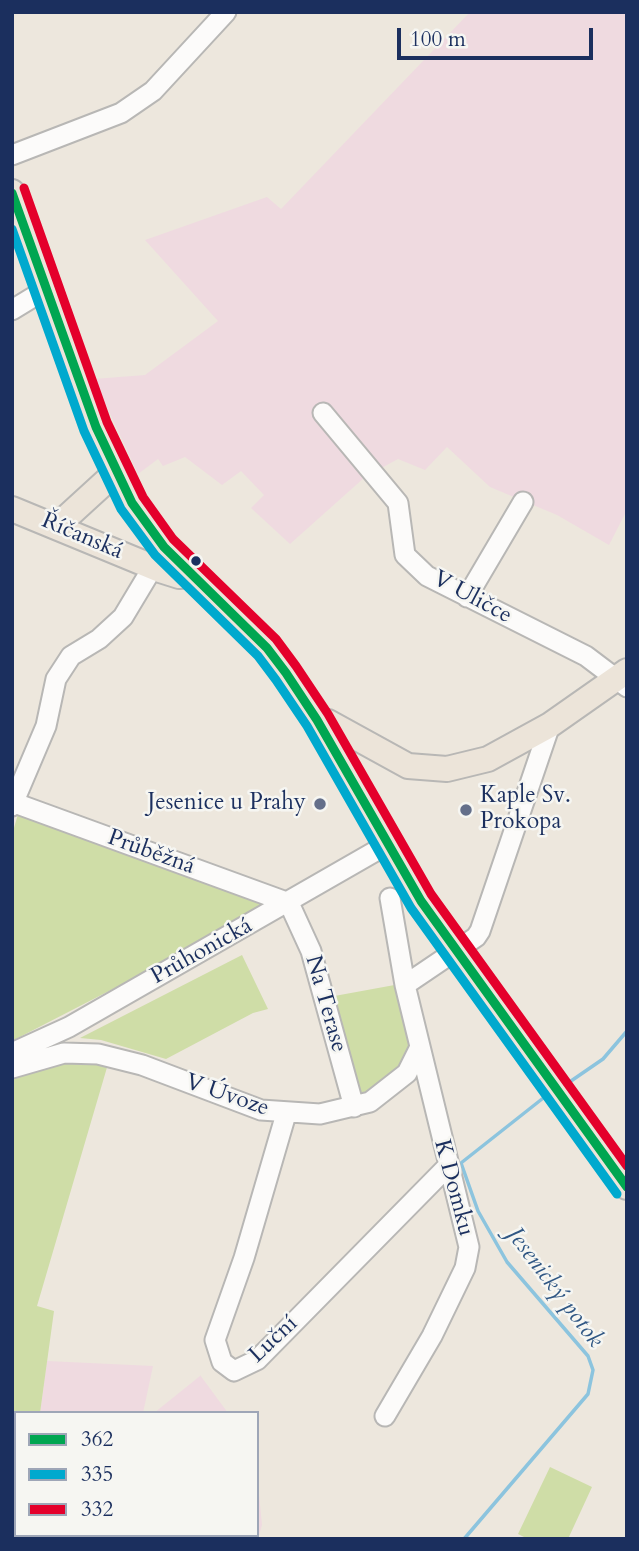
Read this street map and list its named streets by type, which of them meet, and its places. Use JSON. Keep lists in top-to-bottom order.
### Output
{
  "streets": {
    "main road": ["Říčanská"],
    "street": [
      "V Uličce",
      "Průběžná",
      "Průhonická",
      "Na Terase",
      "V Úvoze",
      "K Domku",
      "Luční"
    ]
  },
  "crossings": [
    ["Průběžná", "Průhonická"],
    ["Průběžná", "Na Terase"],
    ["Průhonická", "Na Terase"],
    ["Na Terase", "V Úvoze"],
    ["V Úvoze", "K Domku"],
    ["V Úvoze", "Luční"],
    ["K Domku", "Luční"]
  ],
  "water": ["Jesenický potok"],
  "places": ["Jesenice u Prahy", "Kaple Sv. Prokopa"],
  "lines": ["transit line 332", "transit line 362", "transit line 335"],
  "legend": ["362", "335", "332"],
  "scale_bar": "100 m"
}
